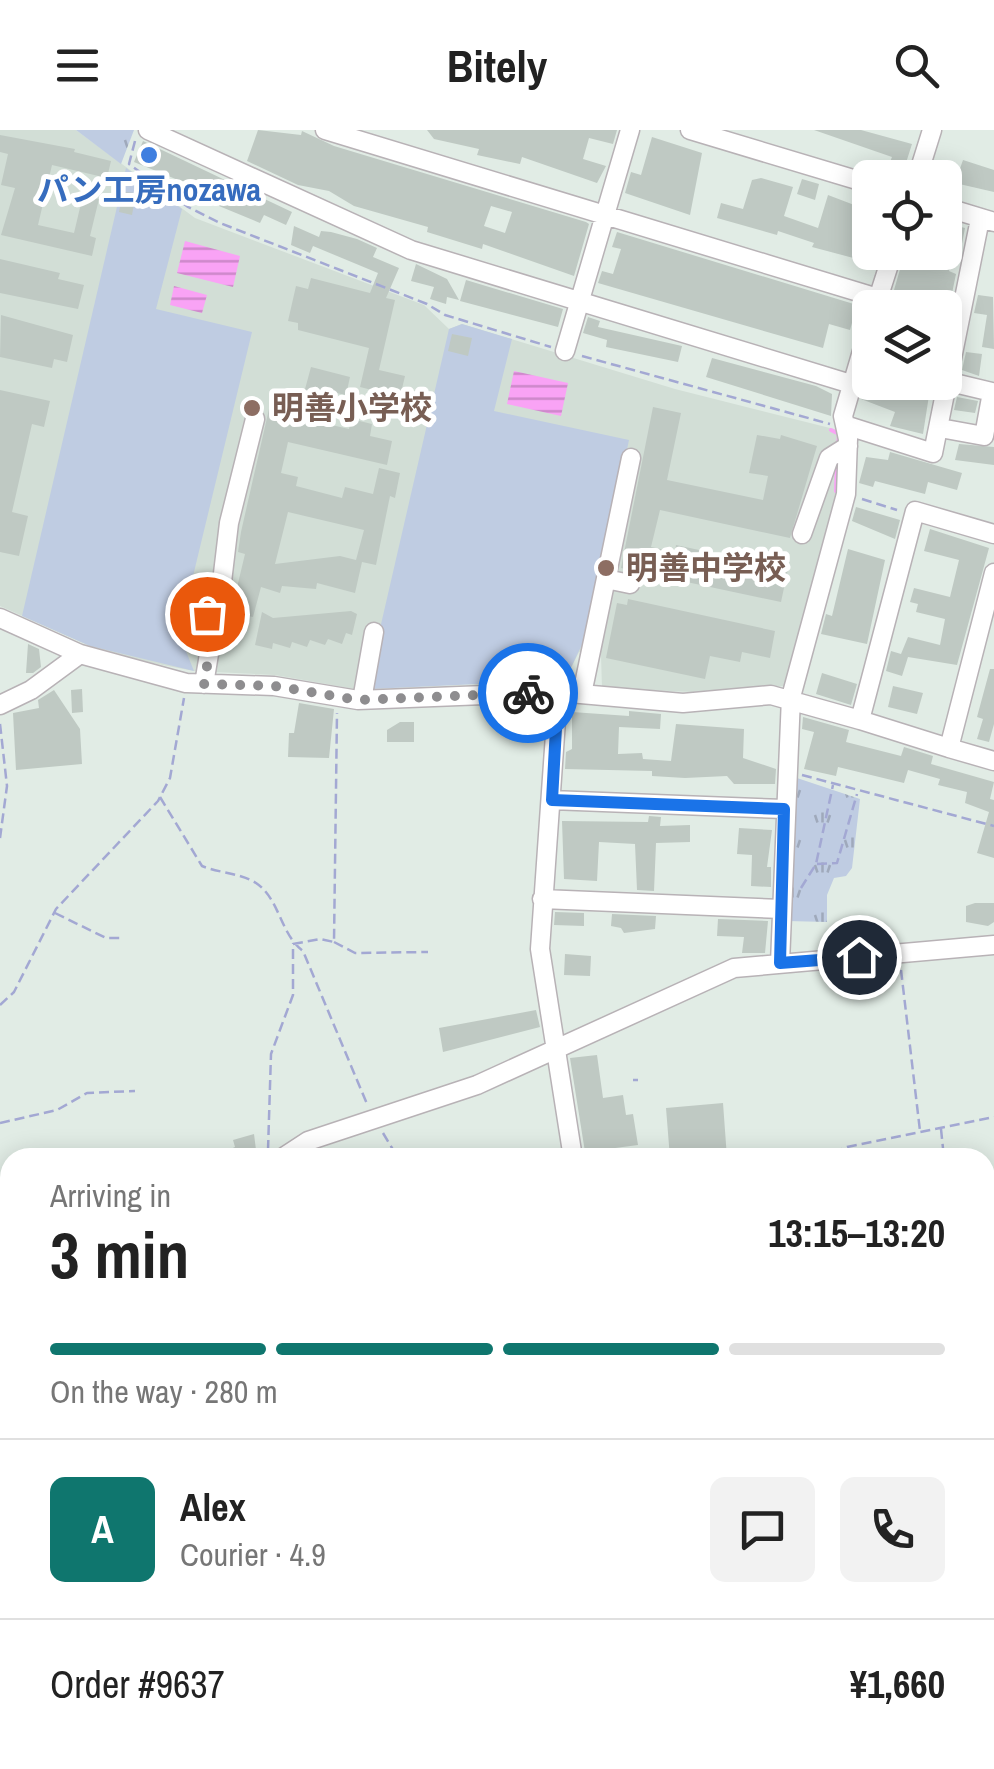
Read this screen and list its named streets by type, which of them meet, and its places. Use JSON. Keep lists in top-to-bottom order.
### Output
{
  "places": ["パン工房nozawa", "明善小学校", "明善中学校"],
  "page": {
    "header": "Bitely",
    "heading": ["3 min", "Arriving in", "13:15–13:20"],
    "panel": [
      "Alex",
      "Courier · 4.9",
      "Order #9637",
      "¥1,660"
    ],
    "bar": "On the way · 280 m",
    "round": "A"
  }
}
